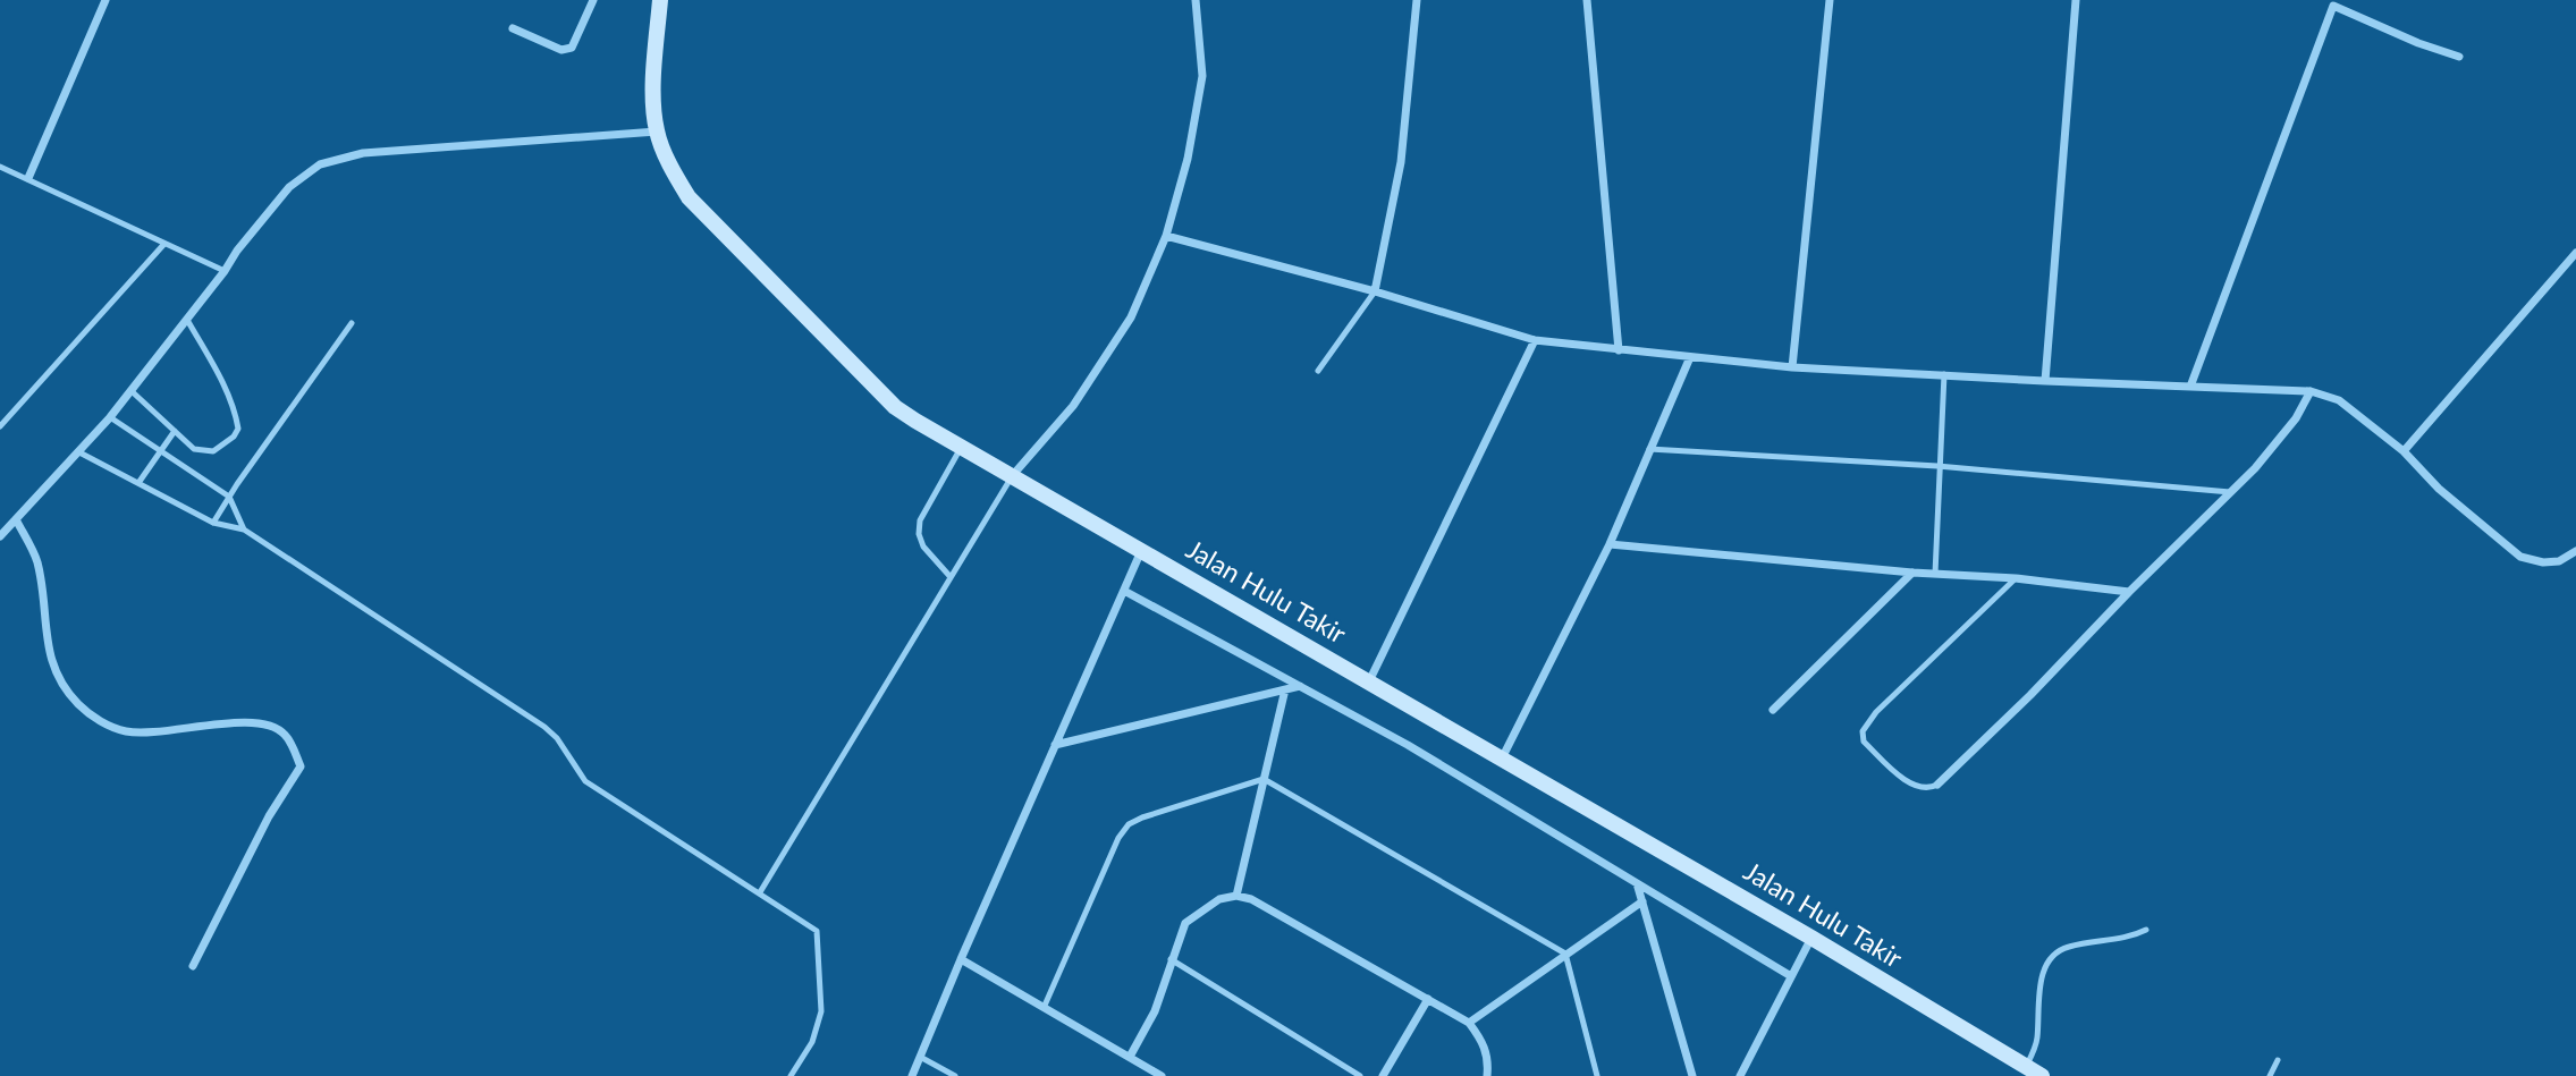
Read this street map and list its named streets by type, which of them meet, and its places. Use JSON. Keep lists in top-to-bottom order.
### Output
{
  "streets": {
    "street": ["Jalan Hulu Takir"]
  }
}
